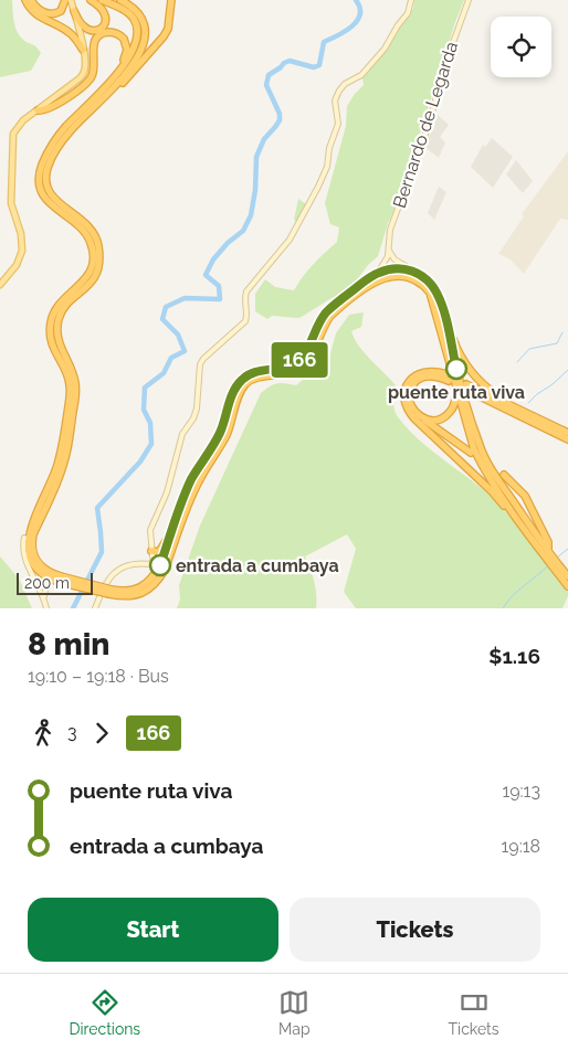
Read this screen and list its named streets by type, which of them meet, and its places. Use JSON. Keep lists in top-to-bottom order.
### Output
{
  "streets": {
    "street": ["Bernardo de Legarda"]
  },
  "places": ["puente ruta viva", "entrada a cumbaya"],
  "lines": ["bus line 166"],
  "scale_bar": "200 m",
  "page": {
    "on_map": "166",
    "scale": "200 m",
    "heading": ["8 min", "19:10 – 19:18 · Bus", "$1.16"],
    "legs": ["3", "166"],
    "list": [
      {
        "name": "puente ruta viva",
        "value": "19:13"
      },
      {
        "name": "entrada a cumbaya",
        "value": "19:18"
      }
    ],
    "buttons": ["Start", "Tickets"],
    "tabs": ["Directions", "Map", "Tickets"]
  }
}
